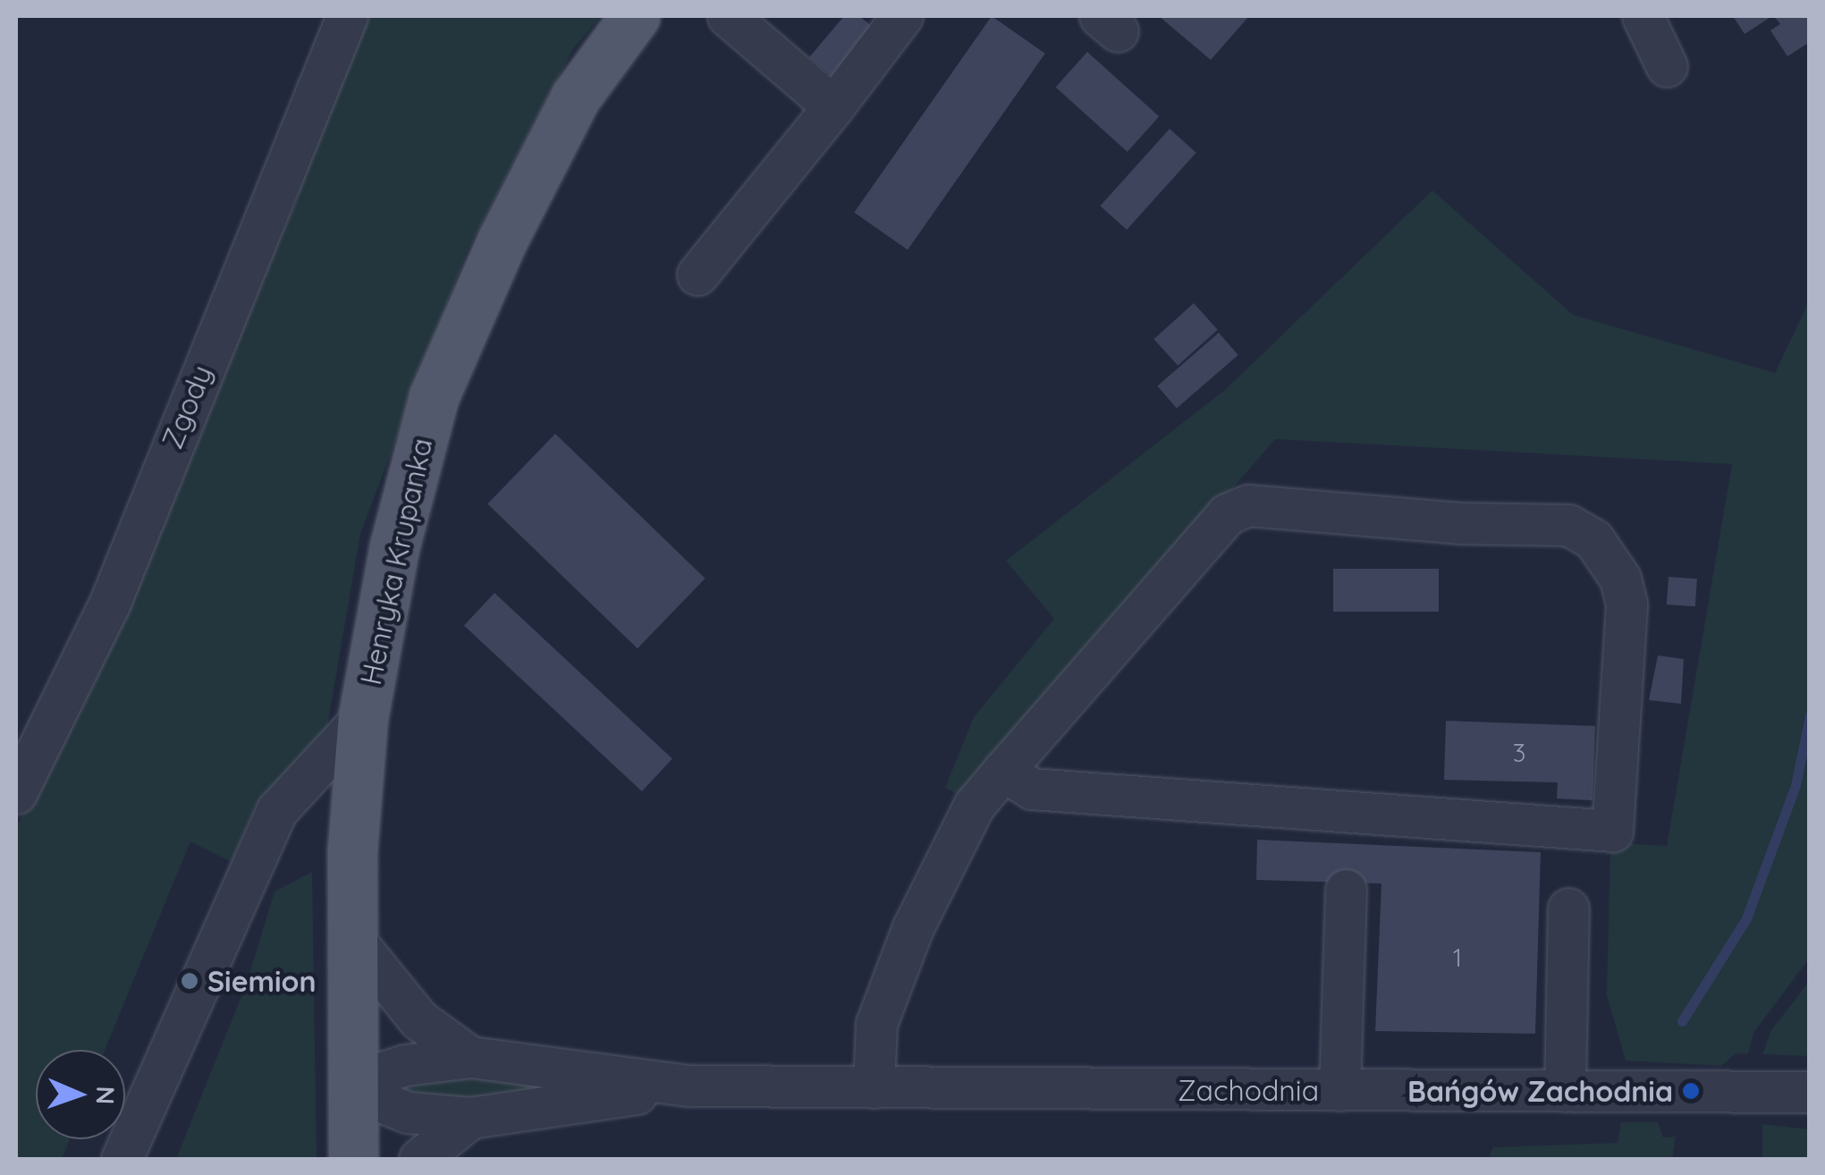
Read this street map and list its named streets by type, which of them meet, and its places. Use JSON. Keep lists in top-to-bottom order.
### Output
{
  "streets": {
    "main road": ["Henryka Krupanka"],
    "street": ["Zgody", "Zachodnia"]
  },
  "crossings": [
    ["Henryka Krupanka", "Zachodnia"]
  ],
  "places": ["Siemion", "Bańgów Zachodnia"],
  "house_numbers": ["3", "1"],
  "north": "right"
}
